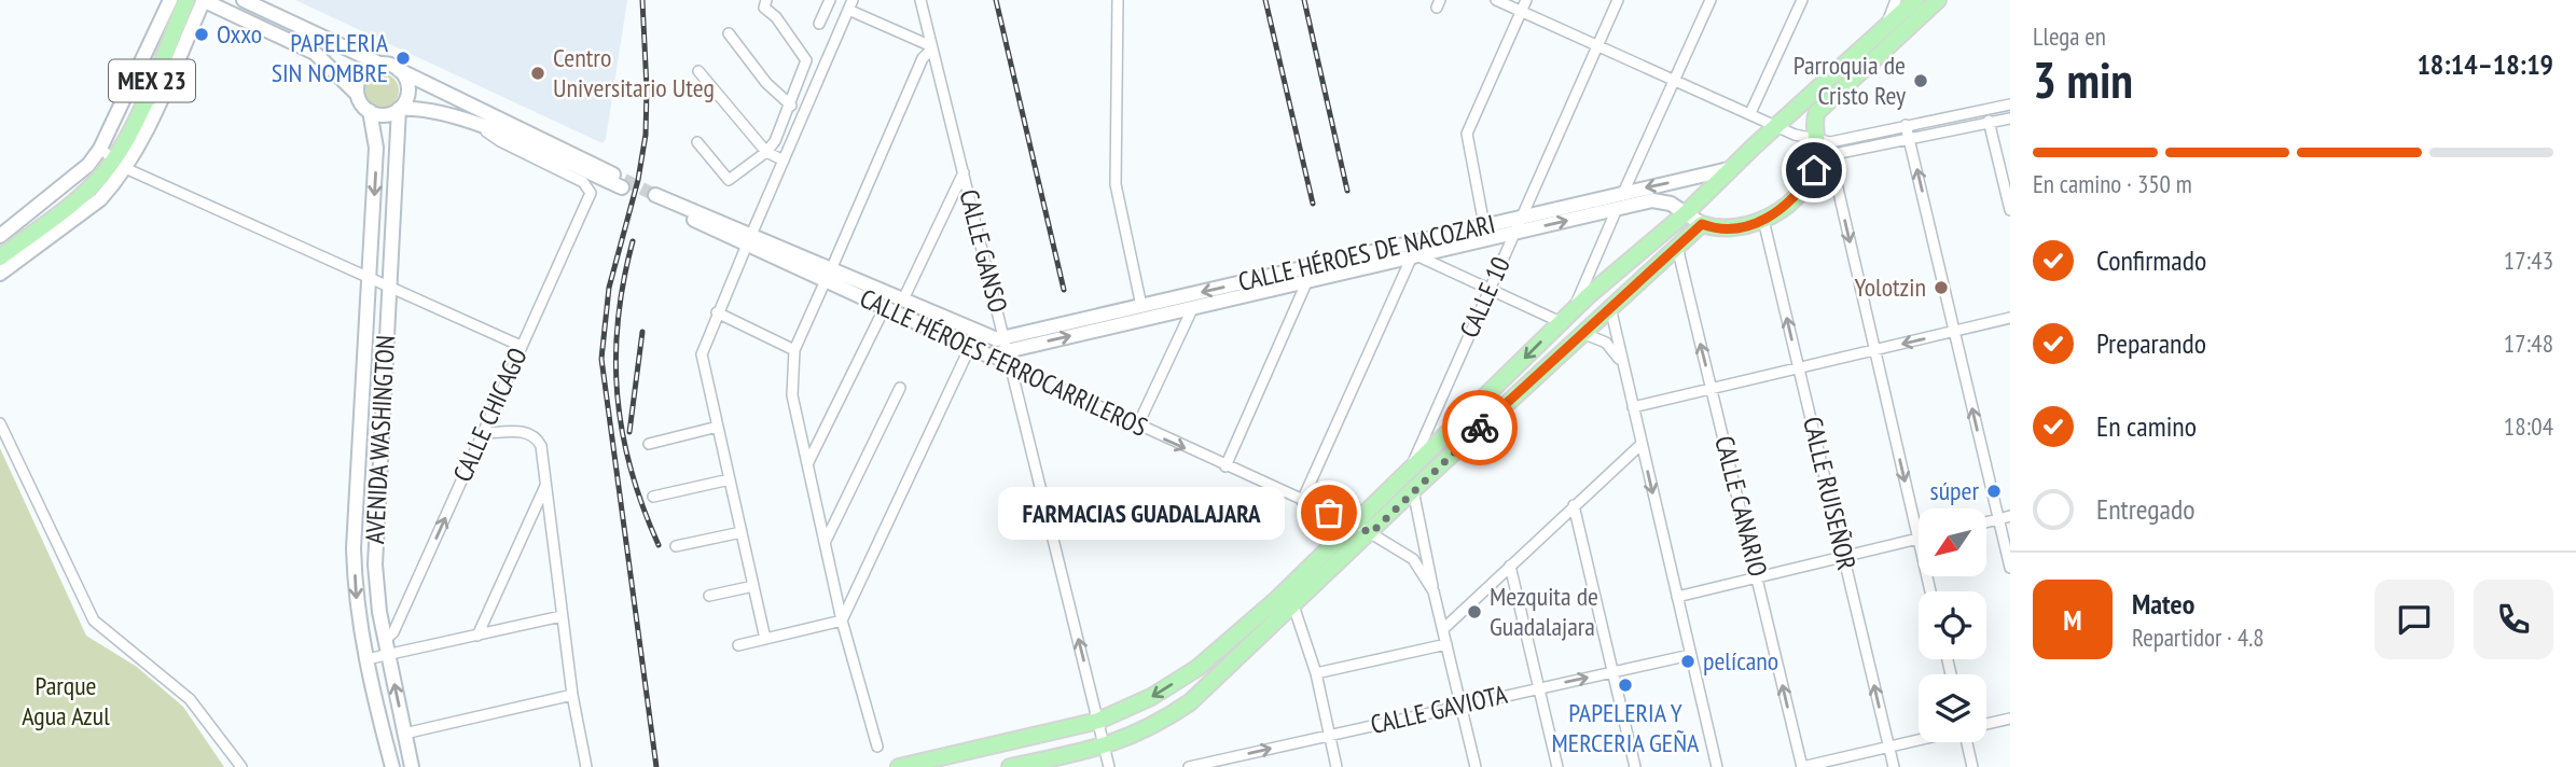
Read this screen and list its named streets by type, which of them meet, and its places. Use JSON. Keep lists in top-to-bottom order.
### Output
{
  "streets": {
    "main road": [
      "MEX 23",
      "CALLE HÉROES DE NACOZARI",
      "CALLE HÉROES FERROCARRILEROS",
      "AVENIDA WASHINGTON"
    ],
    "street": [
      "CALLE GANSO",
      "CALLE 10",
      "CALLE CHICAGO",
      "CALLE RUISEÑOR",
      "CALLE CANARIO",
      "CALLE GAVIOTA"
    ]
  },
  "crossings": [
    ["CALLE GANSO", "CALLE HÉROES DE NACOZARI"],
    ["CALLE GANSO", "CALLE HÉROES FERROCARRILEROS"],
    ["CALLE HÉROES DE NACOZARI", "CALLE 10"],
    ["CALLE HÉROES DE NACOZARI", "CALLE HÉROES FERROCARRILEROS"],
    ["CALLE CHICAGO", "AVENIDA WASHINGTON"]
  ],
  "one_way": ["CALLE GANSO", "CALLE GAVIOTA"],
  "parks": ["Parque Agua Azul"],
  "places": [
    "Oxxo",
    "PAPELERIA SIN NOMBRE",
    "Centro Universitario Uteg",
    "Parroquia de Cristo Rey",
    "Yolotzin",
    "súper",
    "FARMACIAS GUADALAJARA",
    "Mezquita de Guadalajara",
    "pelícano",
    "PAPELERIA Y MERCERIA GEÑA"
  ],
  "north": "bottom left",
  "page": {
    "heading": ["3 min", "Llega en", "18:14–18:19"],
    "panel": ["Mateo", "Repartidor · 4.8"],
    "bar": "En camino · 350 m",
    "list": [
      ["Confirmado", "17:43"],
      ["Preparando", "17:48"],
      ["En camino", "18:04"],
      "Entregado"
    ],
    "bubble": "FARMACIAS GUADALAJARA",
    "round": "M"
  }
}
